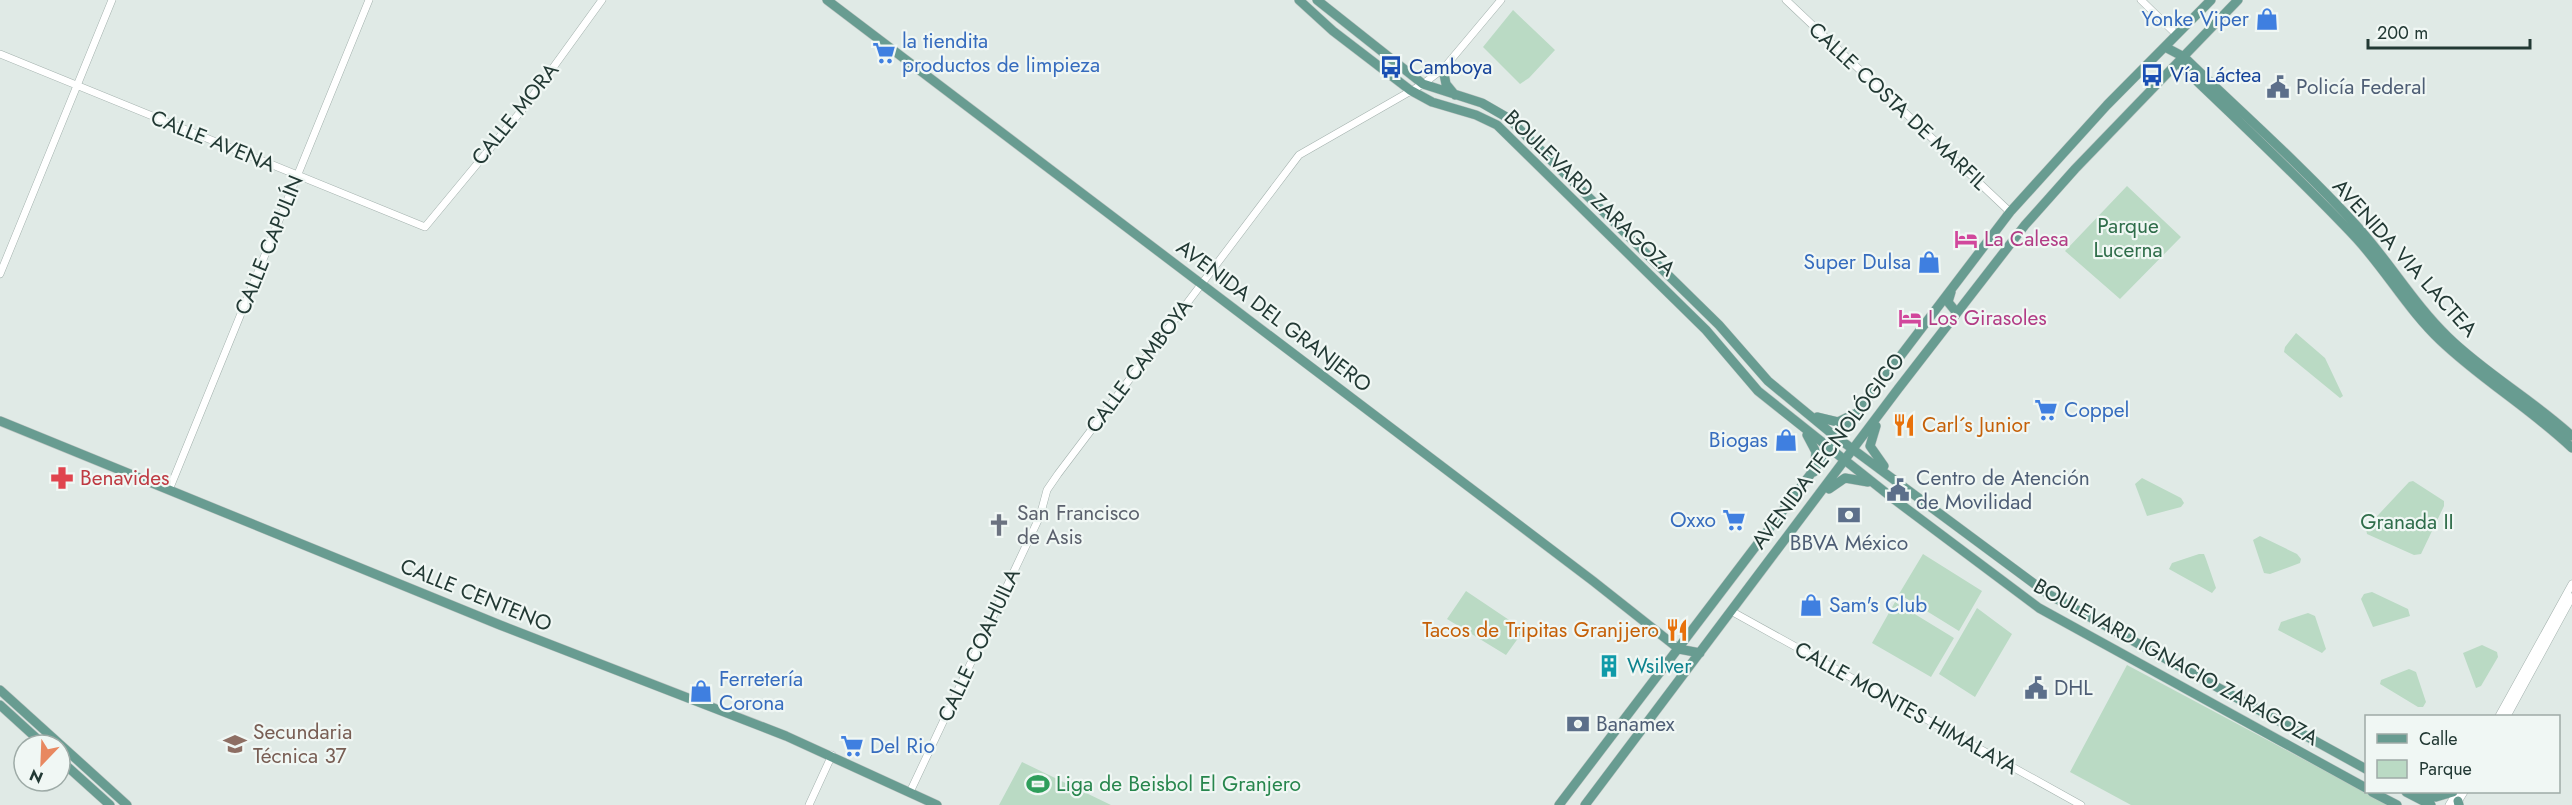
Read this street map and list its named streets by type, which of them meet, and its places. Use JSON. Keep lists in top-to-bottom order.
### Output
{
  "streets": {
    "main road": [
      "BOULEVARD ZARAGOZA",
      "AVENIDA VIA LACTEA",
      "AVENIDA DEL GRANJERO",
      "AVENIDA TECNOLÓGICO",
      "CALLE CENTENO",
      "BOULEVARD IGNACIO ZARAGOZA"
    ],
    "street": [
      "CALLE COSTA DE MARFIL",
      "CALLE MORA",
      "CALLE AVENA",
      "CALLE CAPULÍN",
      "CALLE CAMBOYA",
      "CALLE COAHUILA",
      "CALLE MONTES HIMALAYA"
    ]
  },
  "crossings": [
    ["CALLE COSTA DE MARFIL", "AVENIDA TECNOLÓGICO"],
    ["CALLE MORA", "CALLE AVENA"],
    ["CALLE AVENA", "CALLE CAPULÍN"],
    ["BOULEVARD ZARAGOZA", "CALLE CAMBOYA"],
    ["BOULEVARD ZARAGOZA", "AVENIDA TECNOLÓGICO"],
    ["BOULEVARD ZARAGOZA", "BOULEVARD IGNACIO ZARAGOZA"],
    ["CALLE CAPULÍN", "CALLE CENTENO"],
    ["AVENIDA VIA LACTEA", "AVENIDA TECNOLÓGICO"],
    ["AVENIDA DEL GRANJERO", "CALLE CAMBOYA"],
    ["AVENIDA DEL GRANJERO", "AVENIDA TECNOLÓGICO"],
    ["CALLE CAMBOYA", "CALLE COAHUILA"],
    ["AVENIDA TECNOLÓGICO", "BOULEVARD IGNACIO ZARAGOZA"],
    ["AVENIDA TECNOLÓGICO", "CALLE MONTES HIMALAYA"],
    ["CALLE CENTENO", "CALLE COAHUILA"]
  ],
  "parks": ["Parque Lucerna", "Granada II"],
  "places": {
    "shop": [
      "Yonke Viper",
      "Super Dulsa",
      "Biogas",
      "Sam's Club",
      "Ferretería Corona"
    ],
    "supermarket": [
      "la tiendita productos de limpieza",
      "Coppel",
      "Oxxo",
      "Del Rio"
    ],
    "bus stop": ["Camboya", "Vía Láctea"],
    "public building": ["Policía Federal", "Centro de Atención de Movilidad", "DHL"],
    "hotel": ["La Calesa", "Los Girasoles"],
    "restaurant": ["Carl´s Junior", "Tacos de Tripitas Granjjero"],
    "pharmacy": ["Benavides"],
    "bank": ["BBVA México", "Banamex"],
    "church": ["San Francisco de Asis"],
    "building": ["Wsilver"],
    "school or university": ["Secundaria Técnica 37"],
    "sports": ["Liga de Beisbol El Granjero"]
  },
  "legend": ["Calle", "Parque"],
  "scale_bar": "200 m",
  "north": "bottom left"
}
